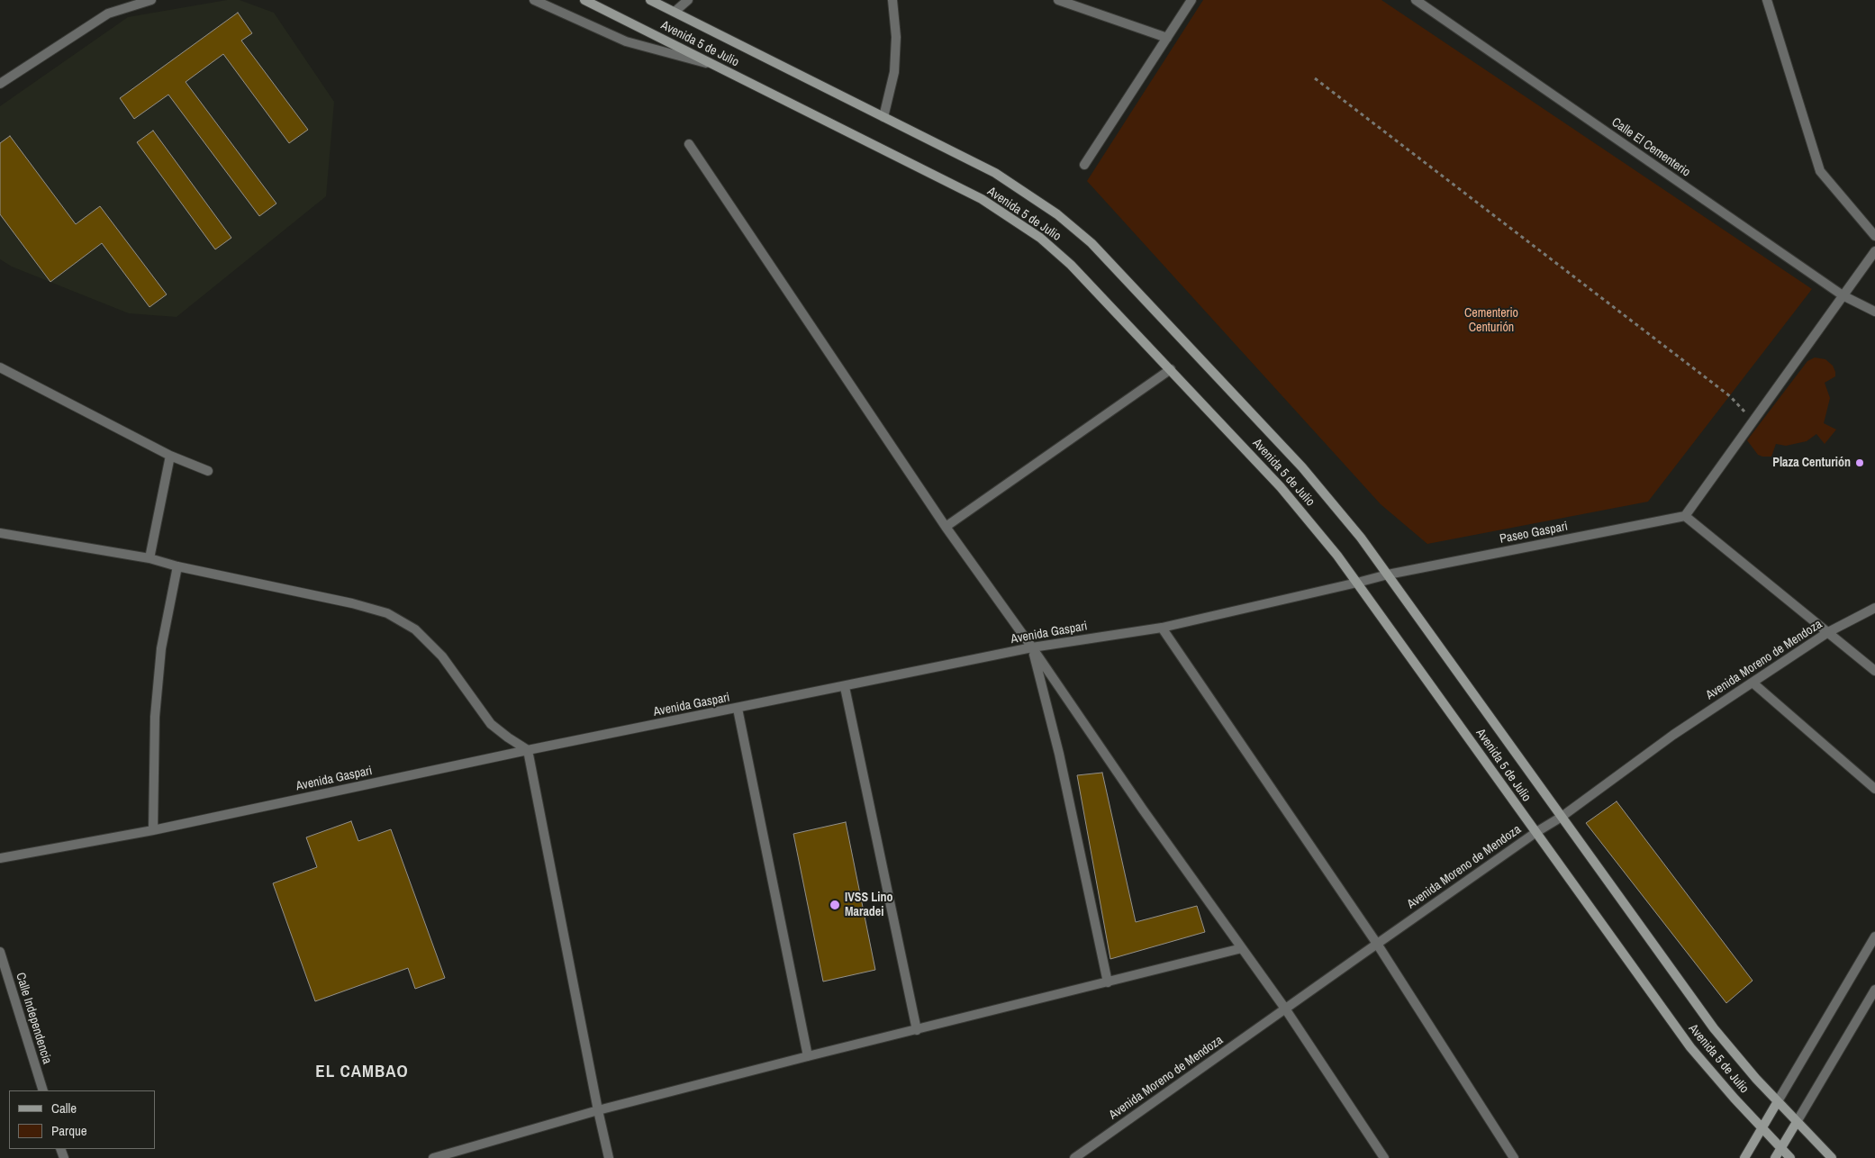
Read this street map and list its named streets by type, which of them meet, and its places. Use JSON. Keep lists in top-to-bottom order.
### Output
{
  "streets": {
    "street": [
      "Avenida 5 de Julio",
      "Calle El Cementerio",
      "Paseo Gaspari",
      "Avenida Gaspari",
      "Avenida Moreno de Mendoza",
      "Calle Independencia"
    ]
  },
  "crossings": [
    ["Avenida 5 de Julio", "Paseo Gaspari"],
    ["Avenida 5 de Julio", "Avenida Gaspari"],
    ["Avenida 5 de Julio", "Avenida Moreno de Mendoza"],
    ["Paseo Gaspari", "Avenida Gaspari"]
  ],
  "districts": ["EL CAMBAO"],
  "parks": ["Cementerio Centurión"],
  "places": ["Plaza Centurión", "IVSS Lino Maradei"],
  "legend": ["Calle", "Parque"]
}
